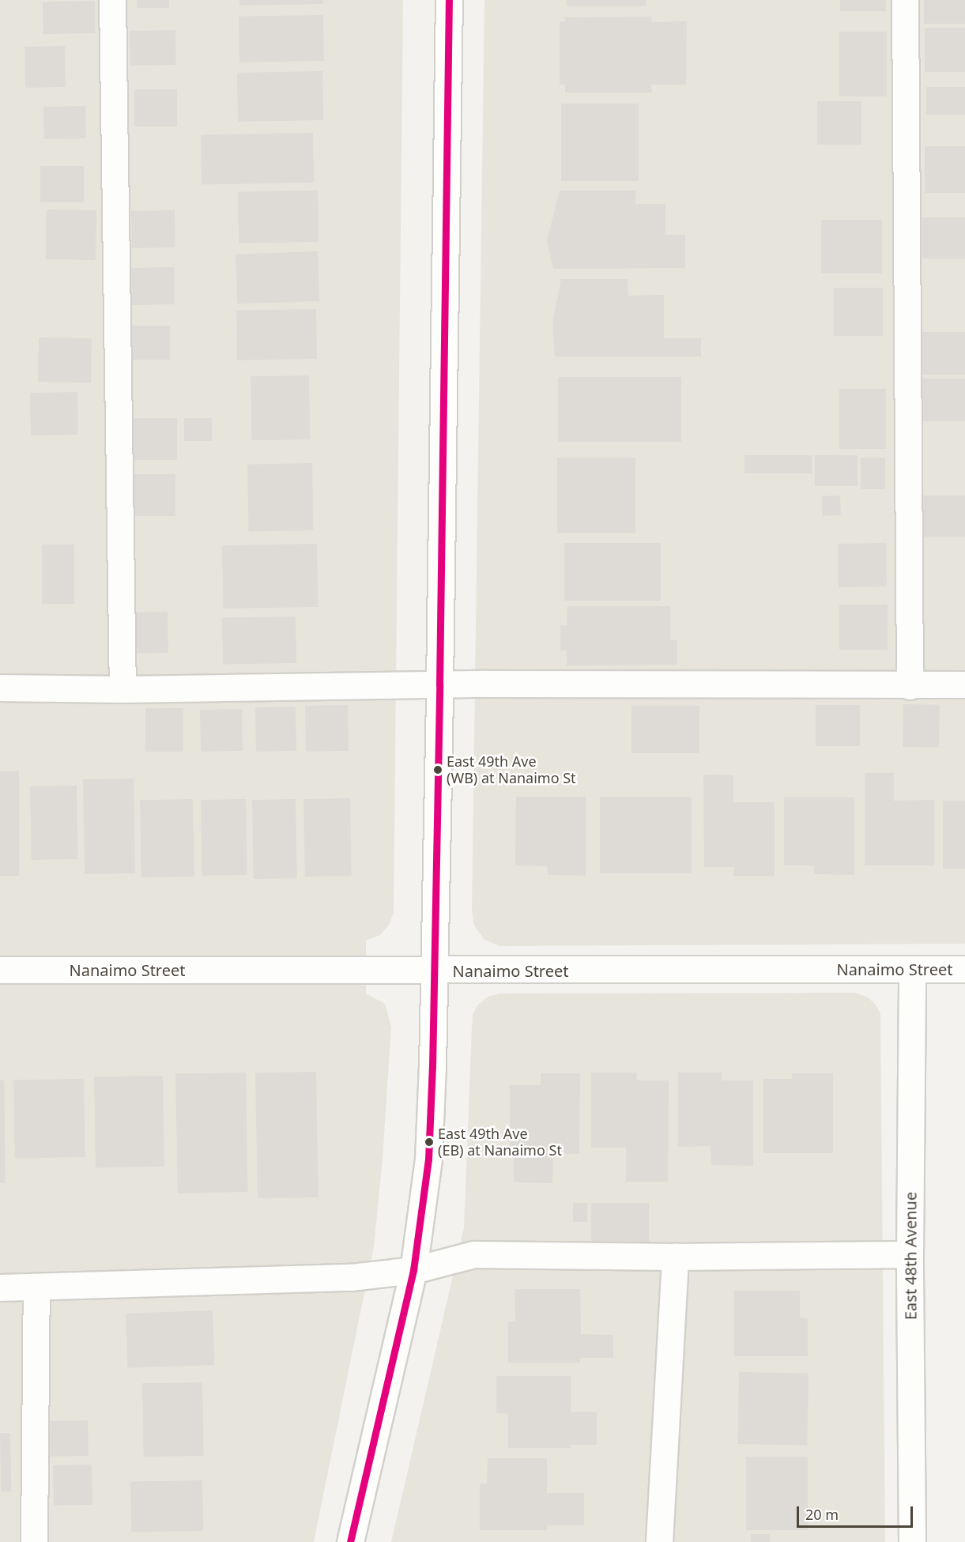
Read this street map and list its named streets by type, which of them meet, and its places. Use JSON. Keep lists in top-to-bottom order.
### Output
{
  "streets": {
    "street": ["Nanaimo Street", "East 48th Avenue"]
  },
  "crossings": [
    ["Nanaimo Street", "East 48th Avenue"]
  ],
  "places": ["East 49th Ave (WB) at Nanaimo St", "East 49th Ave (EB) at Nanaimo St"],
  "scale_bar": "20 m"
}
